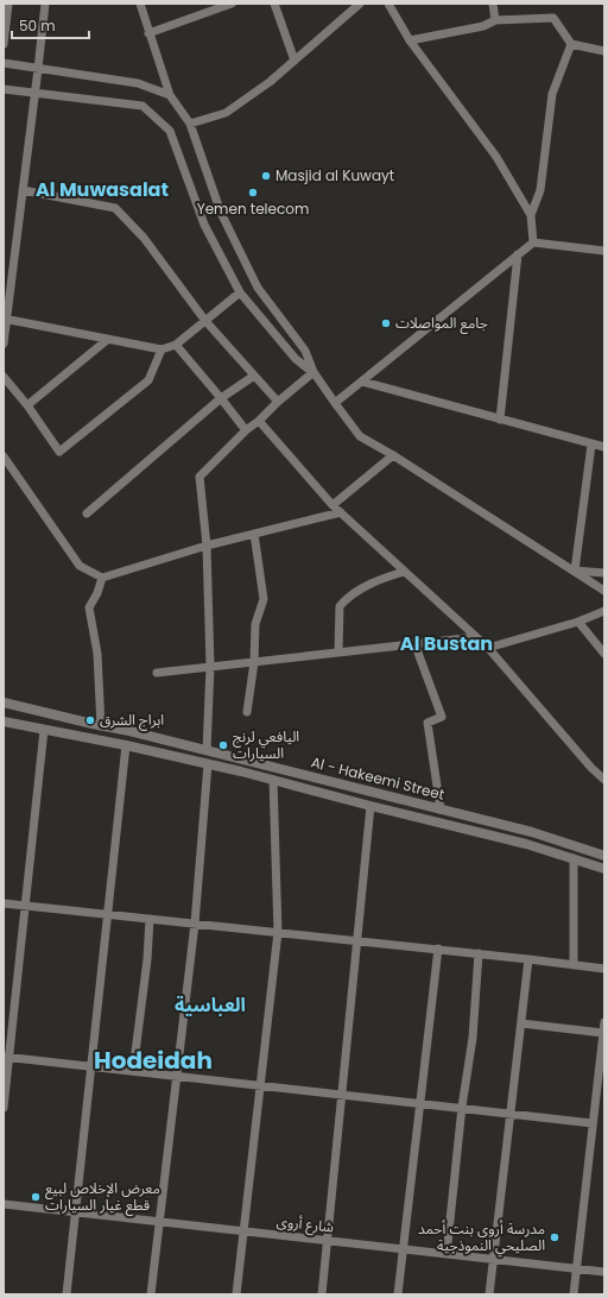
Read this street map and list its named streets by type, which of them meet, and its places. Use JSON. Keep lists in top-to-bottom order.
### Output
{
  "streets": {
    "street": ["Al - Hakeemi Street", "شارع أروى"]
  },
  "districts": [
    "Al Muwasalat",
    "Al Bustan",
    "العباسية",
    "Hodeidah"
  ],
  "places": [
    "Masjid al Kuwayt",
    "Yemen telecom",
    "جامع المواصلات",
    "ابراج الشرق",
    "اليافعي لرنج السيارات",
    "معرض الإخلاص لبيع قطع غيار السيارات",
    "مدرسة أروى بنت أحمد الصليحي النموذجية"
  ],
  "scale_bar": "50 m"
}
